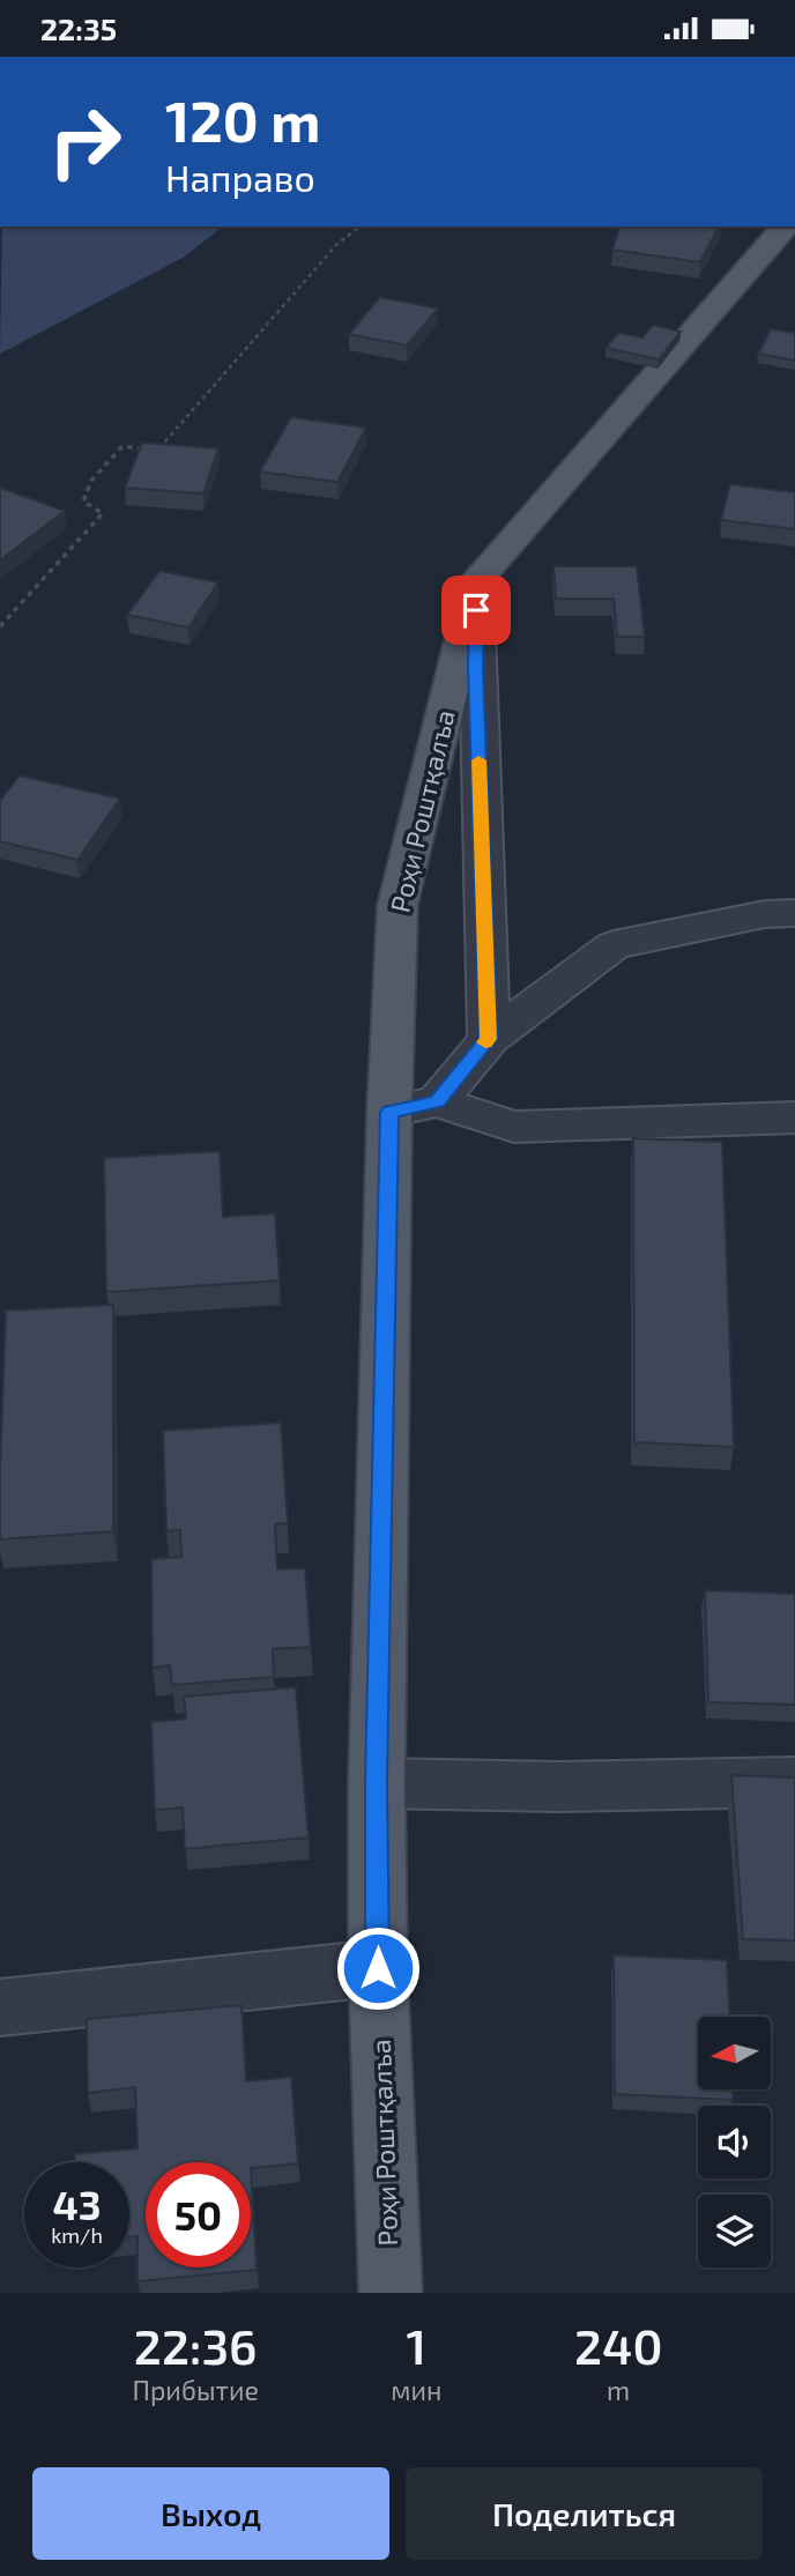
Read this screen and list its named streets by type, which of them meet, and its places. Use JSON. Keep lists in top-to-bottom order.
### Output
{
  "streets": {
    "main road": ["Роҳи Роштқалъа"]
  },
  "north": "left",
  "page": {
    "status": "22:35",
    "turn": ["120 m", "Направо"],
    "speed": "43 km/h",
    "limit": "50",
    "eta": [
      "22:36",
      "Прибытие",
      "1",
      "мин",
      "240",
      "m"
    ],
    "buttons": ["Выход", "Поделиться"]
  }
}
